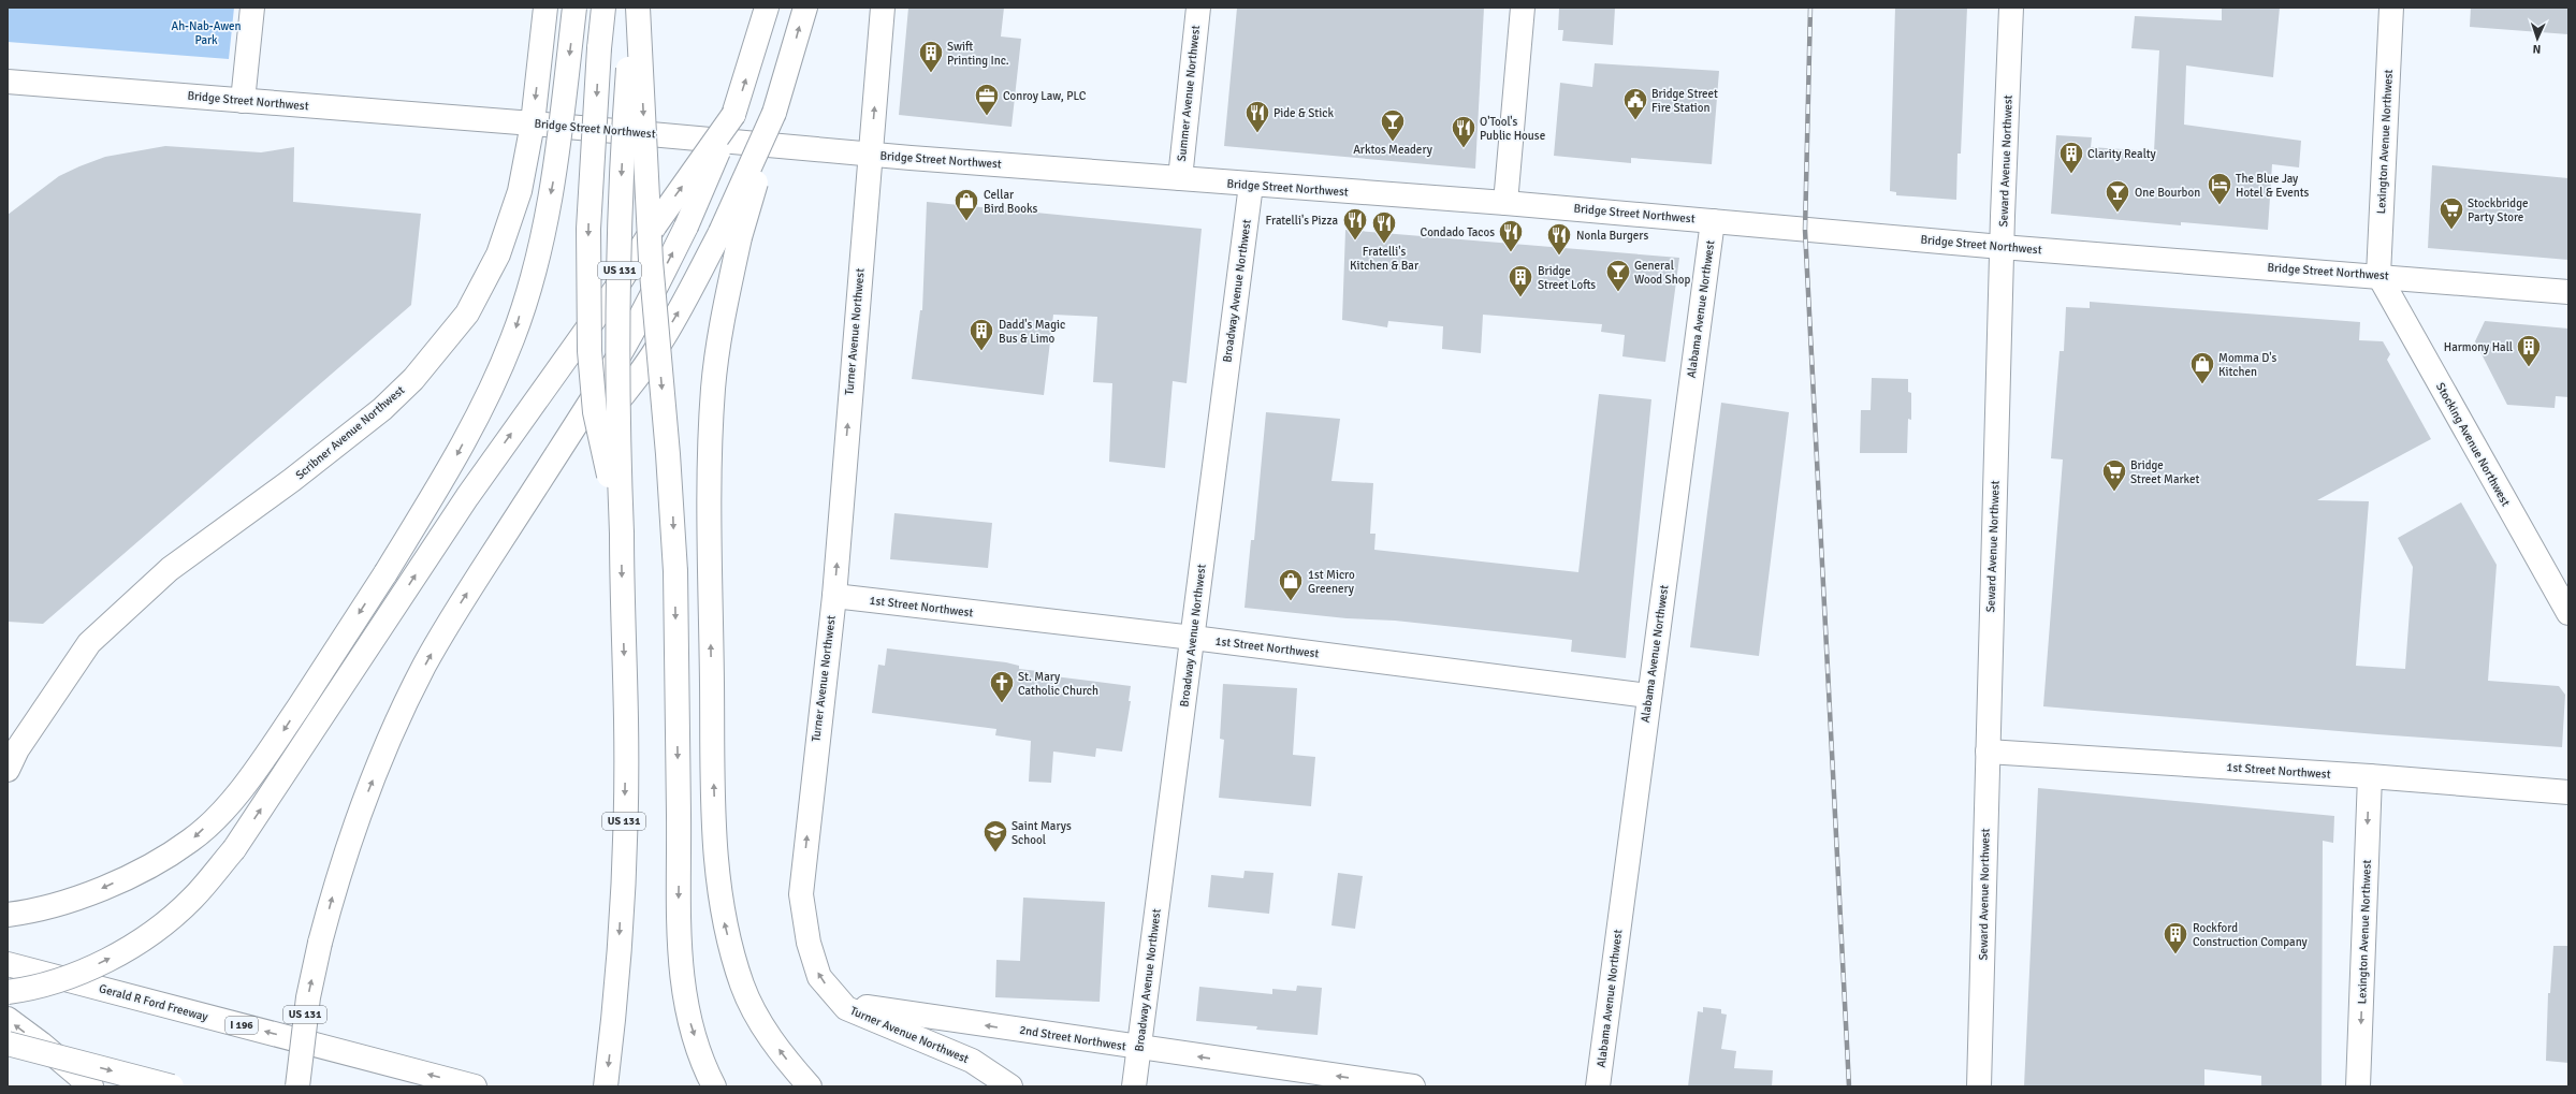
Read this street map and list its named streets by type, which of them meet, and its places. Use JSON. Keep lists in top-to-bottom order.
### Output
{
  "streets": {
    "main road": [
      "Summer Avenue Northwest",
      "Bridge Street Northwest",
      "Lexington Avenue Northwest",
      "Seward Avenue Northwest",
      "US 131",
      "Broadway Avenue Northwest",
      "Alabama Avenue Northwest",
      "Turner Avenue Northwest",
      "Scribner Avenue Northwest",
      "Stocking Avenue Northwest",
      "1st Street Northwest",
      "Gerald R Ford Freeway",
      "I 196",
      "2nd Street Northwest"
    ]
  },
  "crossings": [
    ["Summer Avenue Northwest", "Bridge Street Northwest"],
    ["Bridge Street Northwest", "Lexington Avenue Northwest"],
    ["Bridge Street Northwest", "Seward Avenue Northwest"],
    ["Bridge Street Northwest", "Broadway Avenue Northwest"],
    ["Bridge Street Northwest", "Alabama Avenue Northwest"],
    ["Bridge Street Northwest", "Turner Avenue Northwest"],
    ["Bridge Street Northwest", "Scribner Avenue Northwest"],
    ["Bridge Street Northwest", "Stocking Avenue Northwest"],
    ["Lexington Avenue Northwest", "Stocking Avenue Northwest"],
    ["Lexington Avenue Northwest", "1st Street Northwest"],
    ["Seward Avenue Northwest", "1st Street Northwest"],
    ["Broadway Avenue Northwest", "1st Street Northwest"],
    ["Broadway Avenue Northwest", "2nd Street Northwest"],
    ["Alabama Avenue Northwest", "1st Street Northwest"],
    ["Turner Avenue Northwest", "1st Street Northwest"],
    ["Turner Avenue Northwest", "2nd Street Northwest"]
  ],
  "one_way": ["Lexington Avenue Northwest", "2nd Street Northwest"],
  "parks": ["Ah-Nab-Awen Park"],
  "places": {
    "building": [
      "Swift Printing Inc.",
      "Clarity Realty",
      "Bridge Street Lofts",
      "Dadd's Magic Bus & Limo",
      "Harmony Hall",
      "Rockford Construction Company"
    ],
    "office": ["Conroy Law, PLC"],
    "public building": ["Bridge Street Fire Station"],
    "restaurant": [
      "Pide & Stick",
      "O'Tool's Public House",
      "Fratelli's Pizza",
      "Fratelli's Kitchen & Bar",
      "Condado Tacos",
      "Nonla Burgers"
    ],
    "bar": ["Arktos Meadery", "One Bourbon", "General Wood Shop"],
    "hotel": ["The Blue Jay Hotel & Events"],
    "shop": ["Cellar Bird Books", "Momma D's Kitchen", "1st Micro Greenery"],
    "supermarket": ["Stockbridge Party Store", "Bridge Street Market"],
    "church": ["St. Mary Catholic Church"],
    "school or university": ["Saint Marys School"]
  },
  "north": "bottom"
}
